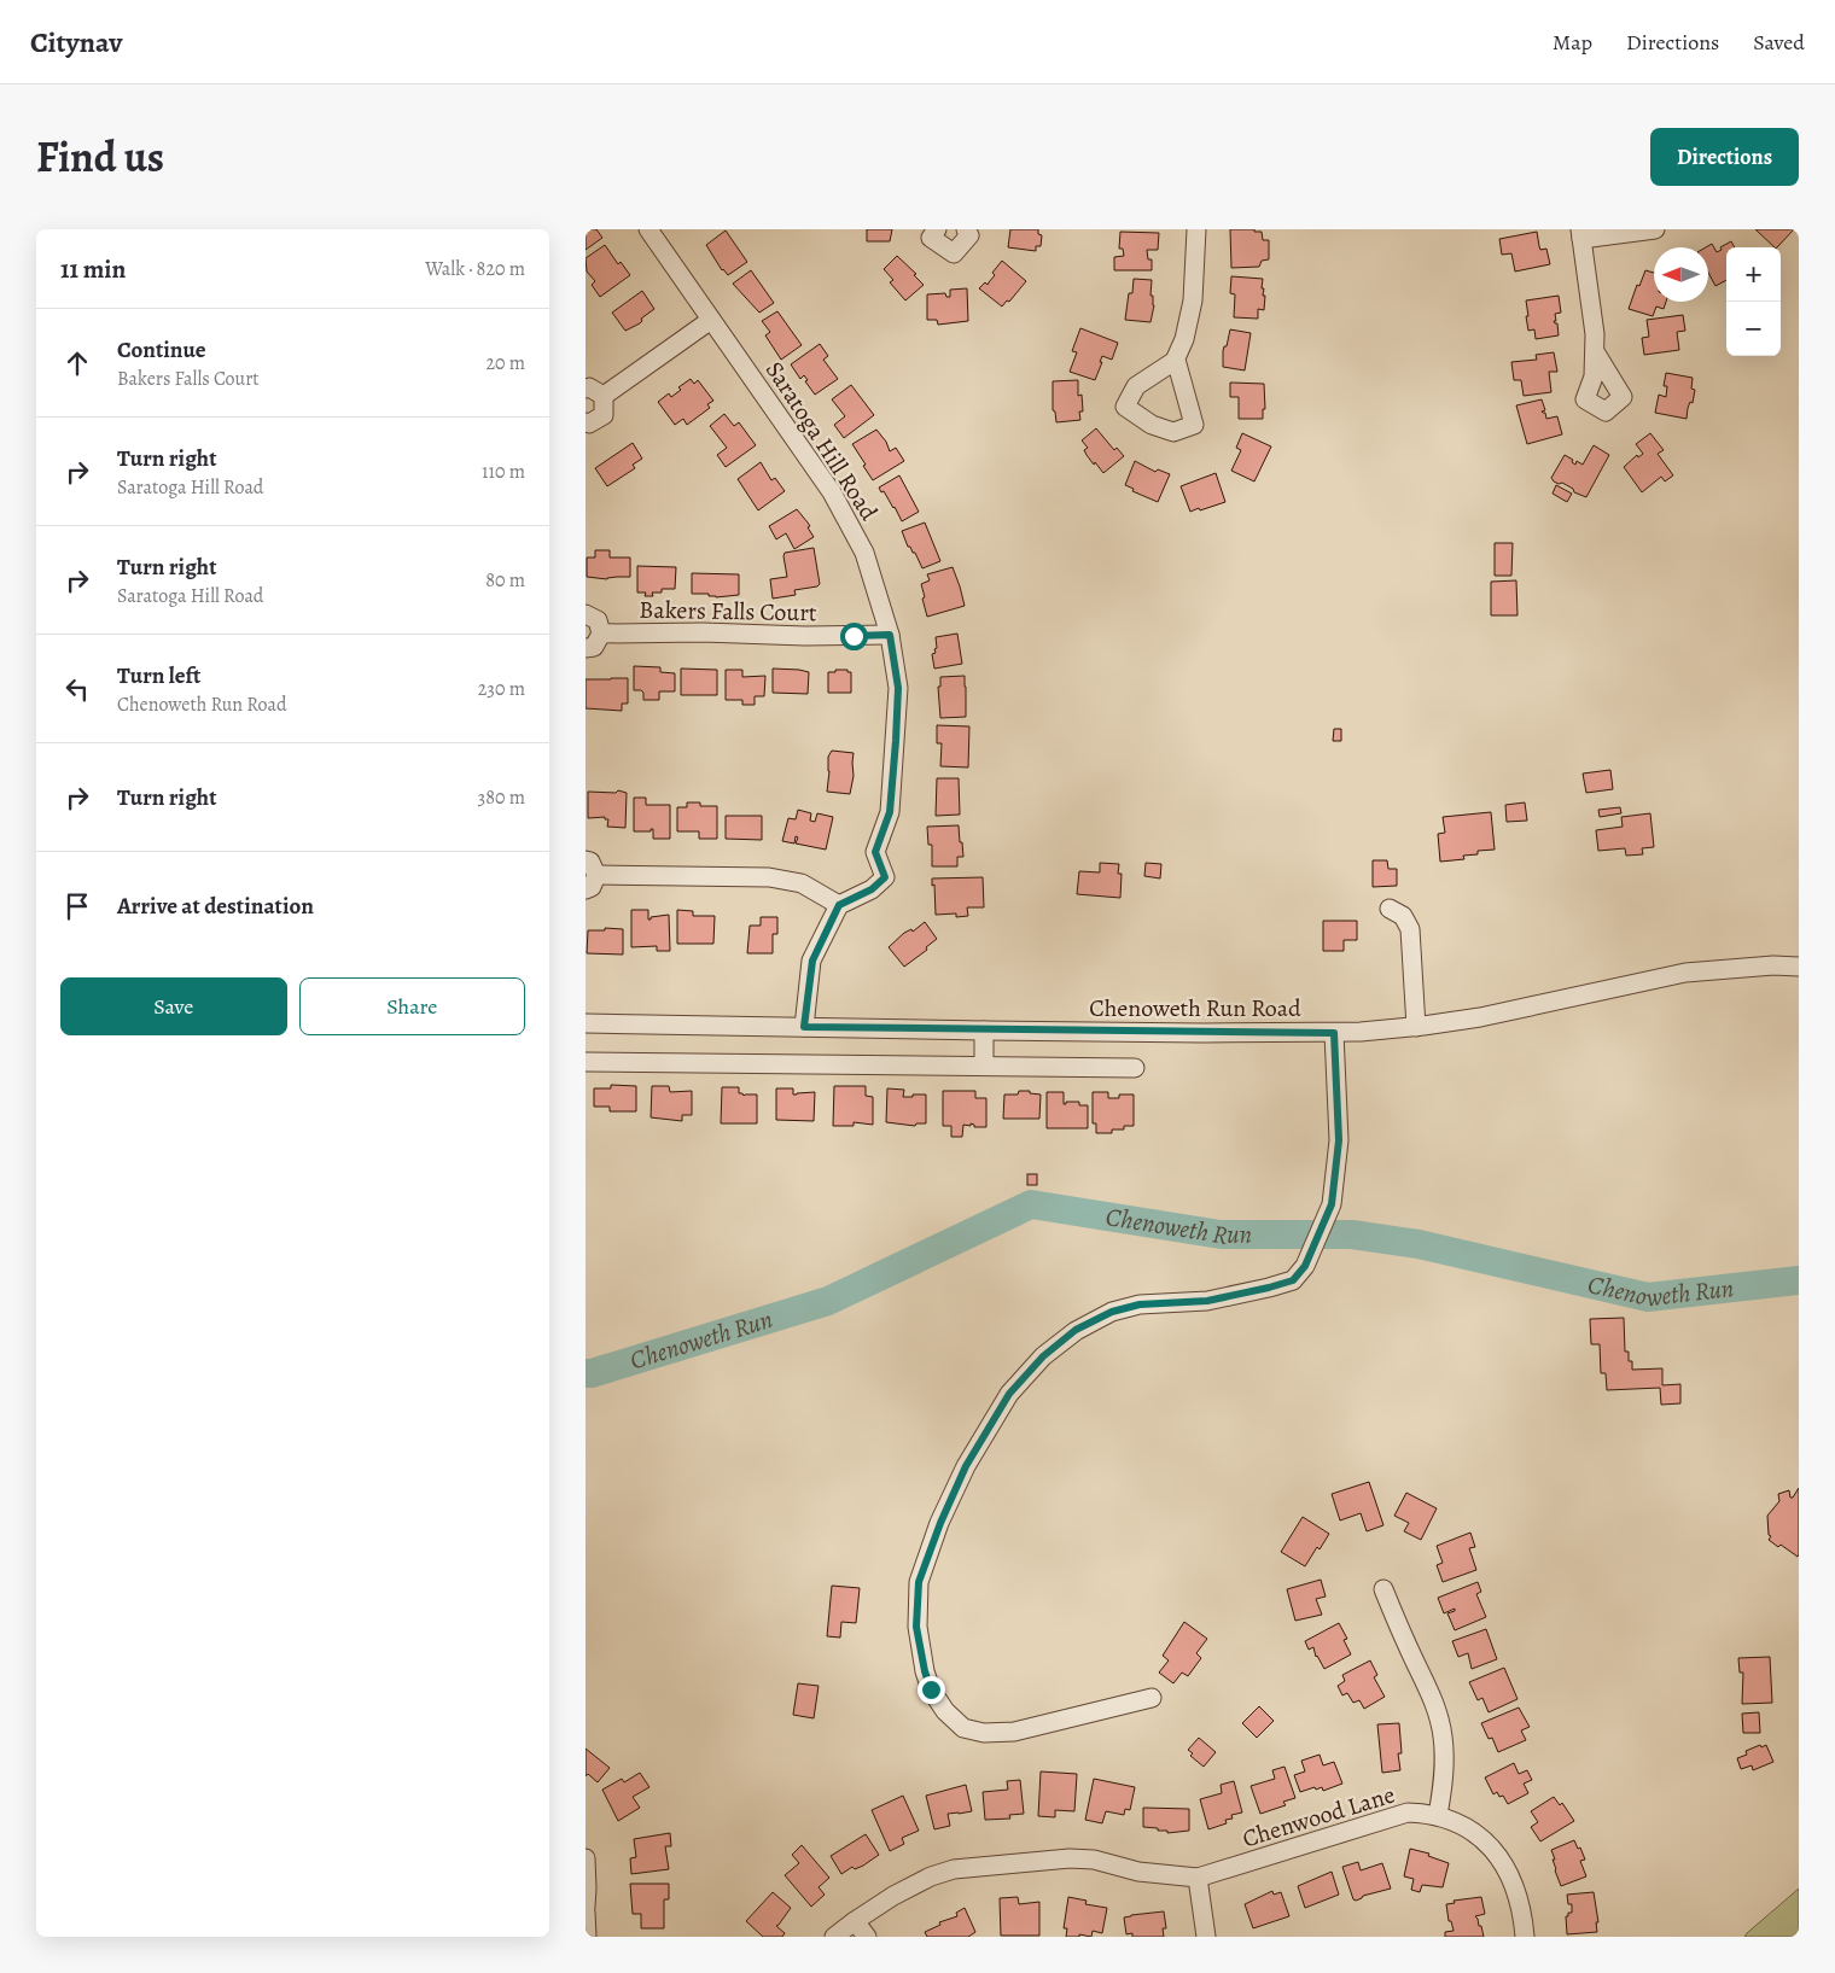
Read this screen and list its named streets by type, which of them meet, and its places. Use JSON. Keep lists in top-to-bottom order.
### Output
{
  "streets": {
    "street": [
      "Saratoga Hill Road",
      "Bakers Falls Court",
      "Chenoweth Run Road",
      "Chenwood Lane"
    ]
  },
  "crossings": [
    ["Saratoga Hill Road", "Bakers Falls Court"]
  ],
  "water": ["Chenoweth Run"],
  "north": "left",
  "page": {
    "header": "Citynav",
    "nav": ["Map", "Directions", "Saved"],
    "title": "Find us",
    "buttons": [
      "Directions",
      ["Save", "Share"]
    ],
    "heading": ["11 min", "Walk · 820 m"],
    "map_buttons": ["+", "−"],
    "list": [
      ["Continue", "Bakers Falls Court", "20 m"],
      ["Turn right", "Saratoga Hill Road", "110 m"],
      ["Turn right", "Saratoga Hill Road", "80 m"],
      ["Turn left", "Chenoweth Run Road", "230 m"],
      ["Turn right", "380 m"],
      "Arrive at destination"
    ]
  }
}
